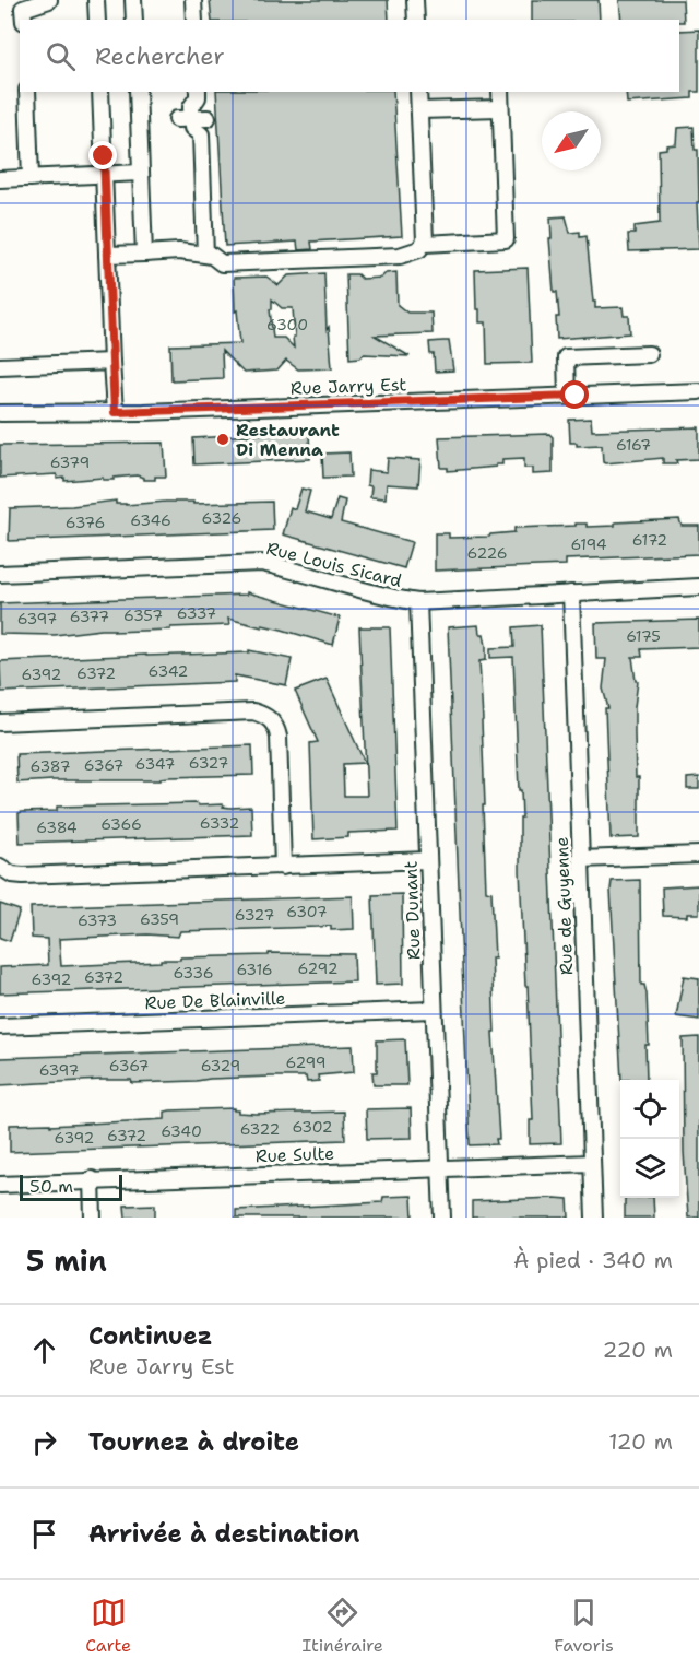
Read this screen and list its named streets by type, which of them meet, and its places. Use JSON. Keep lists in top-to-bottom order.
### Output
{
  "streets": {
    "street": [
      "Rue Jarry Est",
      "Rue Louis Sicard",
      "Rue de Guyenne",
      "Rue Dunant",
      "Rue De Blainville",
      "Rue Sulte"
    ]
  },
  "crossings": [
    ["Rue Louis Sicard", "Rue de Guyenne"],
    ["Rue Louis Sicard", "Rue Dunant"],
    ["Rue de Guyenne", "Rue Sulte"],
    ["Rue Dunant", "Rue De Blainville"],
    ["Rue Dunant", "Rue Sulte"]
  ],
  "places": ["Restaurant Di Menna"],
  "house_numbers": [
    "6300",
    "6167",
    "6379",
    "6326",
    "6346",
    "6376",
    "6172",
    "6194",
    "6226",
    "6337",
    "6357",
    "6377",
    "6397",
    "6175",
    "6342",
    "6372",
    "6392",
    "6327",
    "6347",
    "6367",
    "6387",
    "6332",
    "6366",
    "6384",
    "6307",
    "6327",
    "6359",
    "6373",
    "6292",
    "6316",
    "6336",
    "6372",
    "6392",
    "6299",
    "6367",
    "6329",
    "6397",
    "6302",
    "6322",
    "6340",
    "6372",
    "6392"
  ],
  "scale_bar": "50 m",
  "north": "bottom left",
  "page": {
    "search": "Rechercher",
    "scale": "50 m",
    "heading": ["5 min", "À pied · 340 m"],
    "list": [
      ["Continuez", "Rue Jarry Est", "220 m"],
      ["Tournez à droite", "120 m"],
      "Arrivée à destination"
    ],
    "nav": ["Carte", "Itinéraire", "Favoris"]
  }
}
